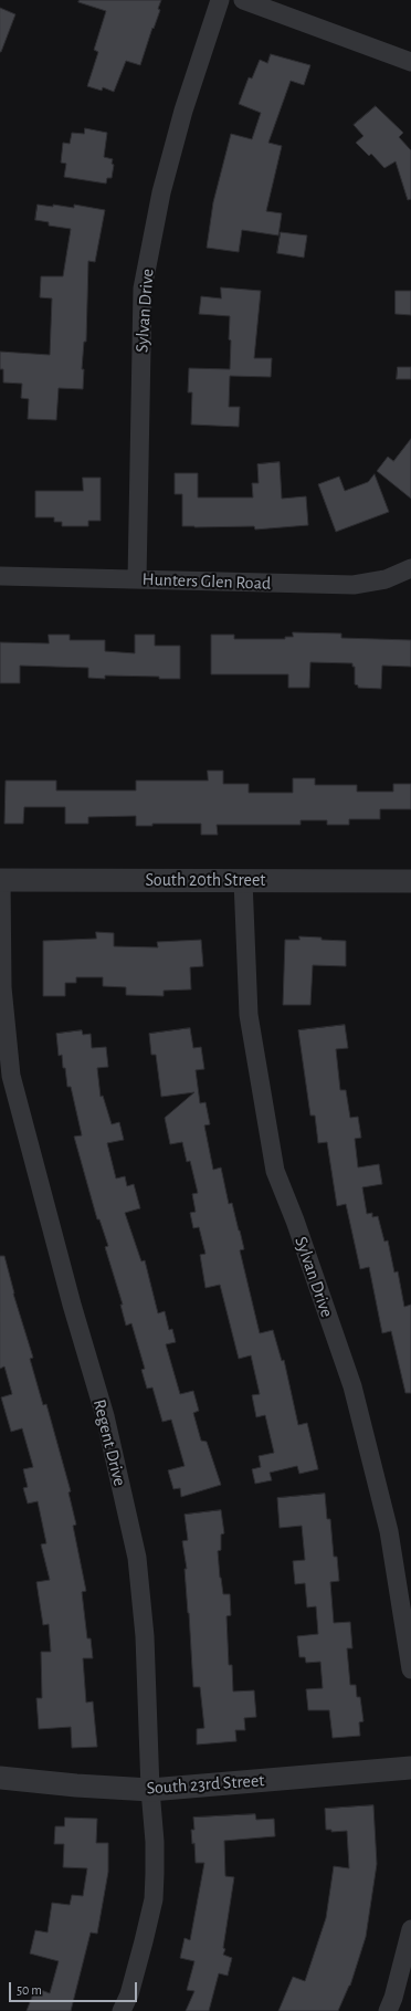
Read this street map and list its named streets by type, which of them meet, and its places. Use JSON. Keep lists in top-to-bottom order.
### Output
{
  "streets": {
    "street": [
      "Sylvan Drive",
      "Hunters Glen Road",
      "South 20th Street",
      "Regent Drive",
      "South 23rd Street"
    ]
  },
  "crossings": [
    ["Sylvan Drive", "Hunters Glen Road"],
    ["Sylvan Drive", "South 20th Street"],
    ["South 20th Street", "Regent Drive"],
    ["Regent Drive", "South 23rd Street"]
  ],
  "scale_bar": "50 m"
}
